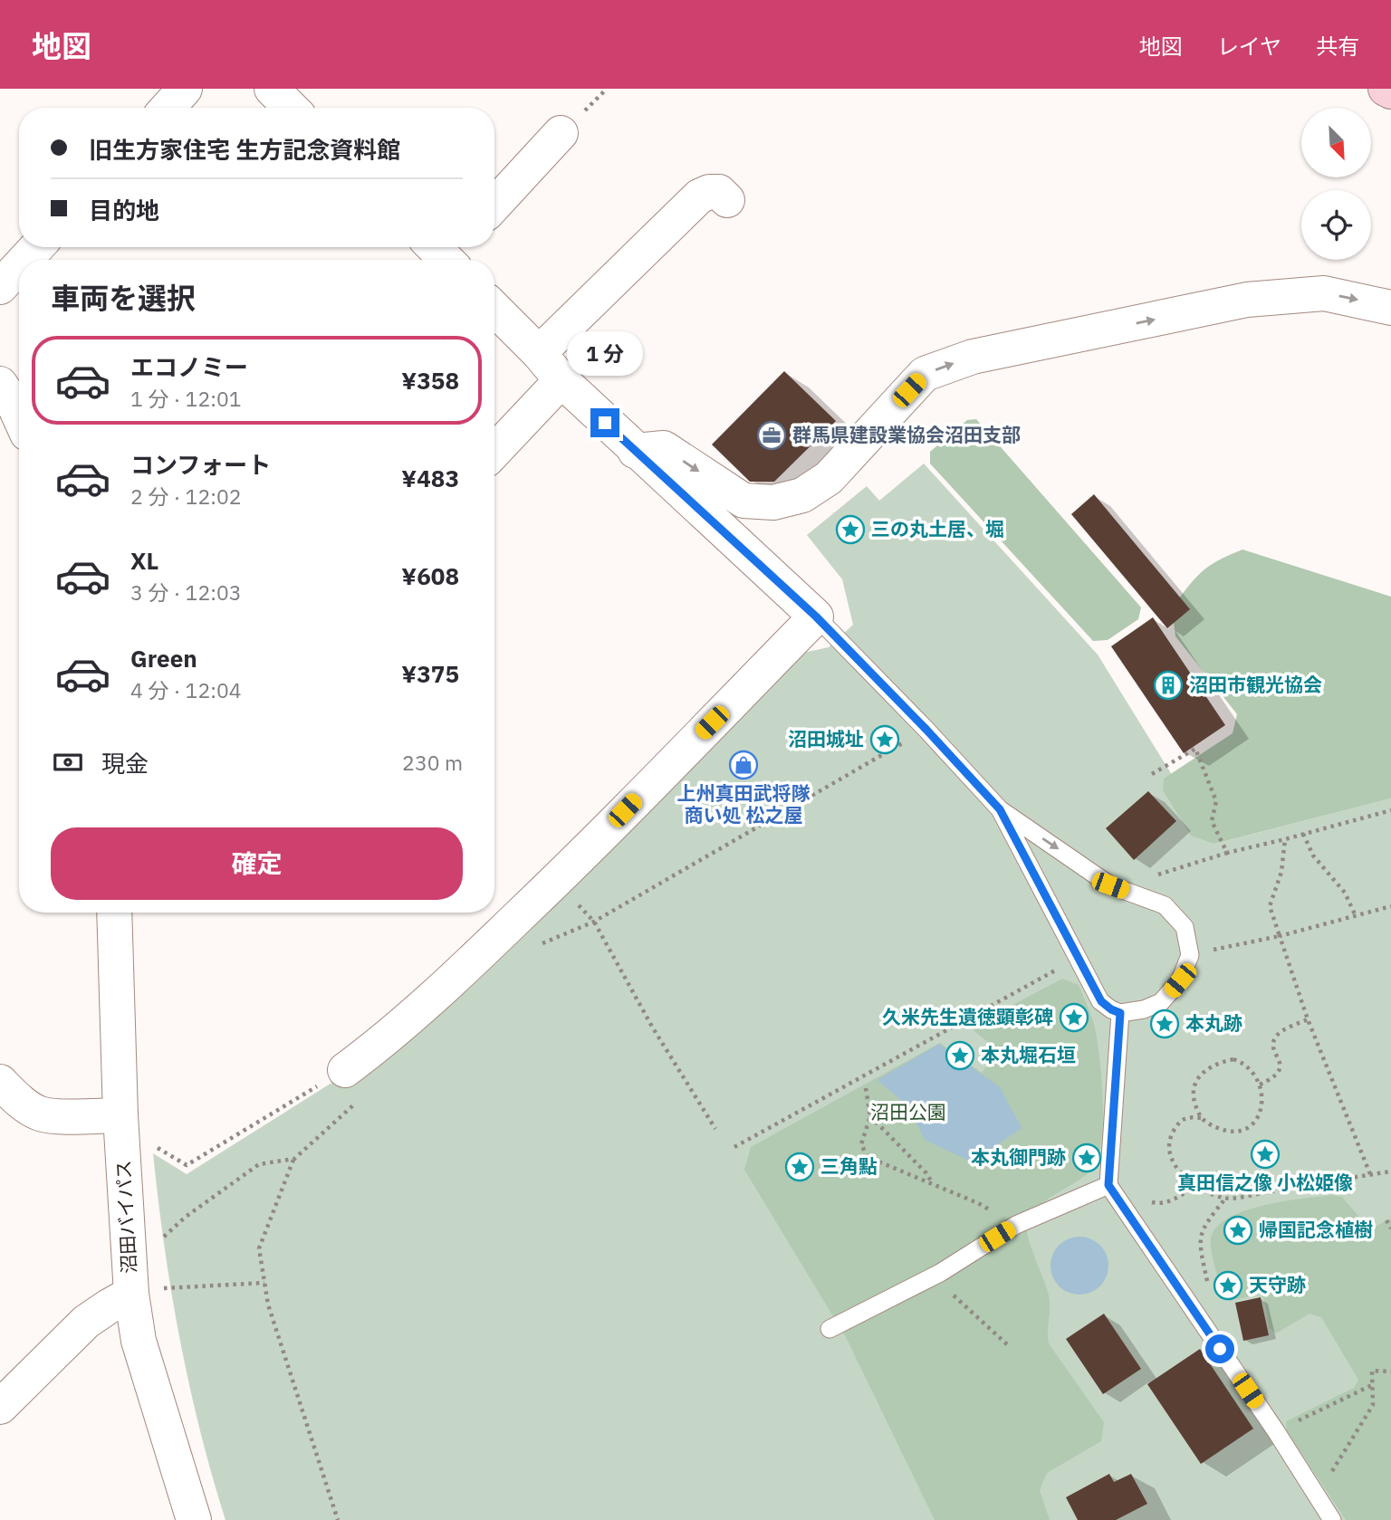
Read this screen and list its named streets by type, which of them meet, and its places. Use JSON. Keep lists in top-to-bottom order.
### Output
{
  "streets": {
    "street": ["沼田バイパス"]
  },
  "parks": ["沼田公園"],
  "places": {
    "office": ["群馬県建設業協会沼田支部"],
    "place": [
      "三の丸土居、堀",
      "沼田城址",
      "久米先生遺徳顕彰碑",
      "本丸跡",
      "本丸堀石垣",
      "真田信之像 小松姫像",
      "本丸御門跡",
      "三角點",
      "帰国記念植樹",
      "天守跡"
    ],
    "building": ["沼田市観光協会"],
    "shop": ["上州真田武将隊 商い処 松之屋"]
  },
  "north": "bottom right",
  "page": {
    "header": "地図",
    "nav": ["地図", "レイヤ", "共有"],
    "banner": ["旧生方家住宅 生方記念資料館", "目的地"],
    "heading": "車両を選択",
    "bubble": "1 分",
    "list": [
      {
        "name": "エコノミー",
        "note": "1 分 · 12:01",
        "value": "¥358"
      },
      {
        "name": "コンフォート",
        "note": "2 分 · 12:02",
        "value": "¥483"
      },
      {
        "name": "XL",
        "note": "3 分 · 12:03",
        "value": "¥608"
      },
      {
        "name": "Green",
        "note": "4 分 · 12:04",
        "value": "¥375"
      }
    ],
    "pay": ["現金", "230 m"],
    "buttons": "確定"
  }
}
